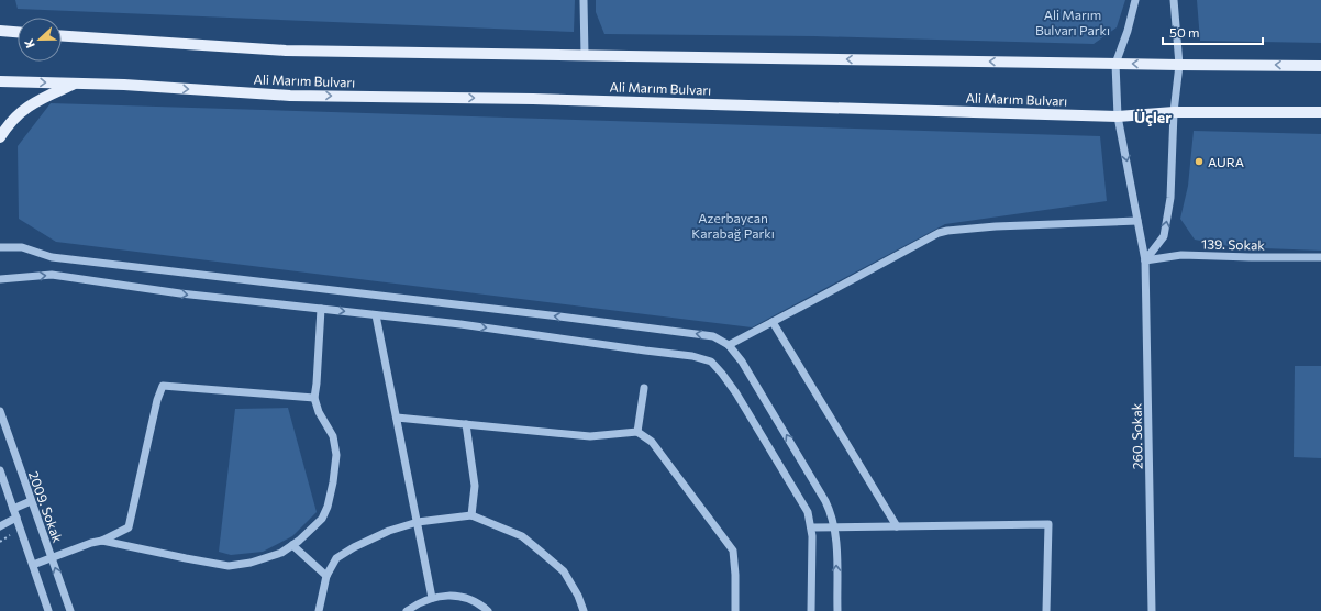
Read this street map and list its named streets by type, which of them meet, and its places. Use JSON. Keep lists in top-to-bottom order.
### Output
{
  "streets": {
    "main road": ["Ali Marım Bulvarı"],
    "street": ["139. Sokak", "260. Sokak", "2009. Sokak"]
  },
  "crossings": [
    ["Ali Marım Bulvarı", "260. Sokak"],
    ["139. Sokak", "260. Sokak"]
  ],
  "districts": ["Üçler"],
  "parks": ["Ali Marım Bulvarı Parkı", "Azerbaycan Karabağ Parkı"],
  "places": ["AURA"],
  "scale_bar": "50 m",
  "north": "left"
}
